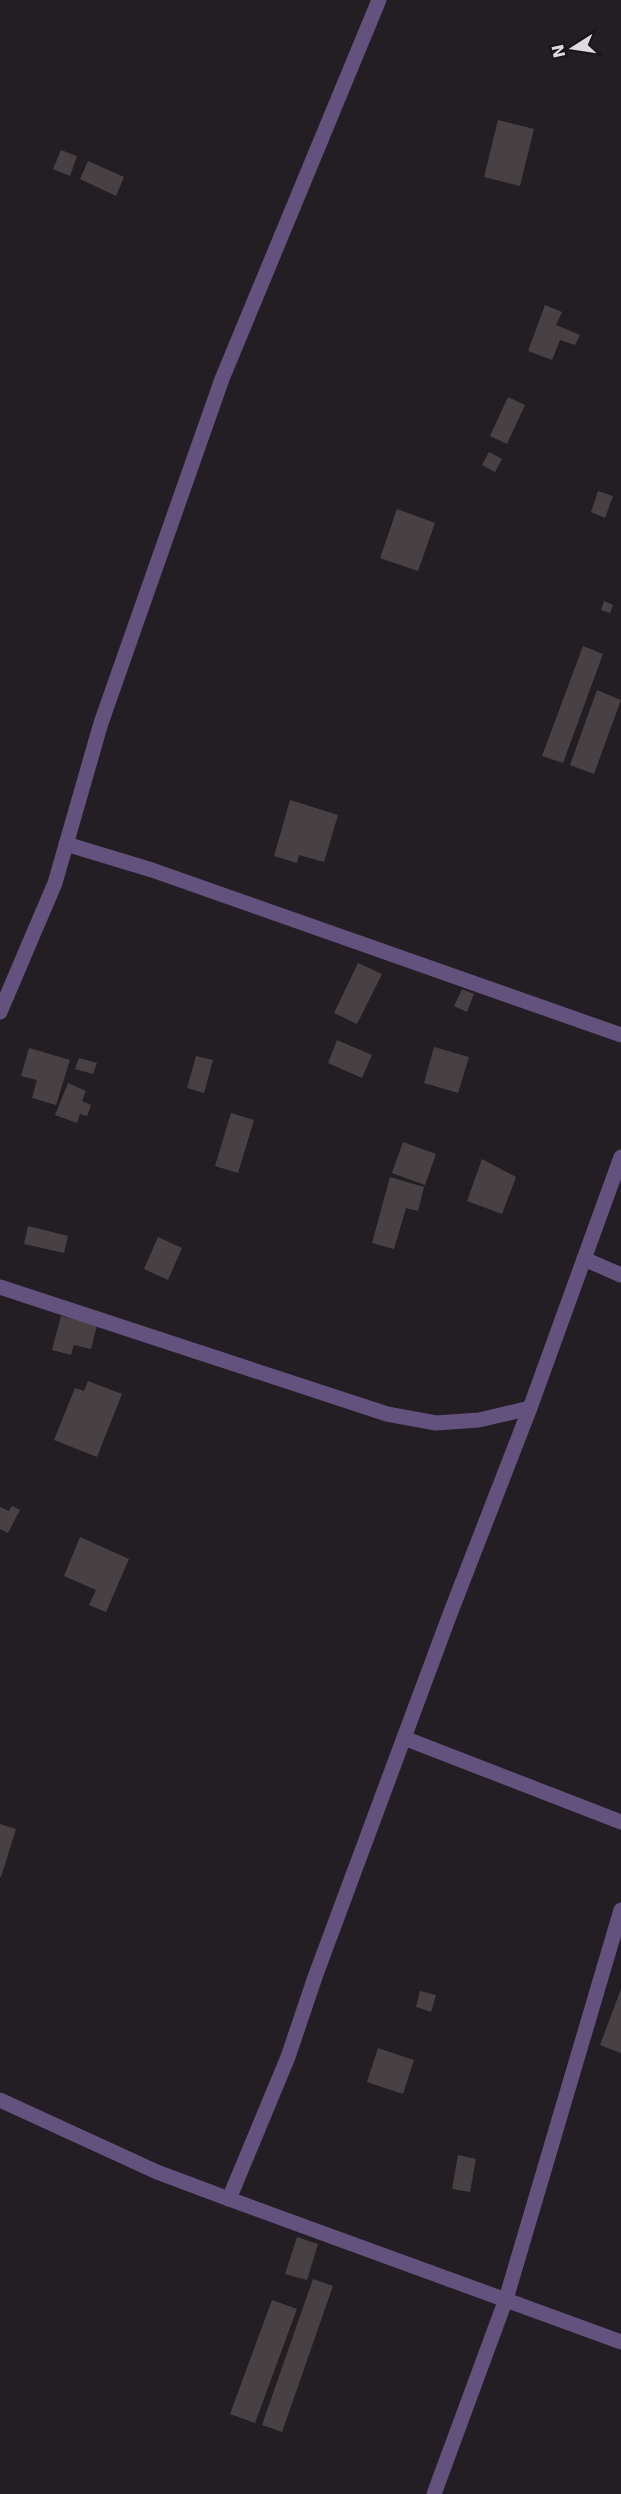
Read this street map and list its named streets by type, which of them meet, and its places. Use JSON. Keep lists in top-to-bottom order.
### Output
{
  "north": "left"
}
